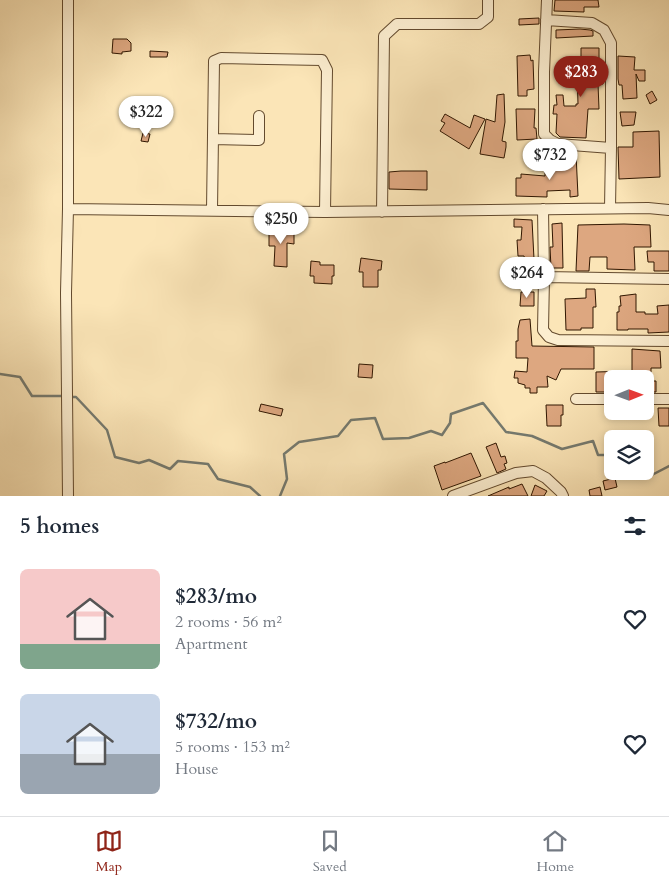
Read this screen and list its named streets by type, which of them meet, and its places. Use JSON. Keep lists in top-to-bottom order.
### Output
{
  "north": "right",
  "page": {
    "price": [
      "$283",
      "$322",
      "$732",
      "$250",
      "$264"
    ],
    "heading": "5 homes",
    "list": [
      {
        "name": "$283/mo",
        "note": "2 rooms · 56 m² · Apartment"
      },
      {
        "name": "$732/mo",
        "note": "5 rooms · 153 m² · House"
      }
    ],
    "tabs": ["Map", "Saved", "Home"]
  }
}
